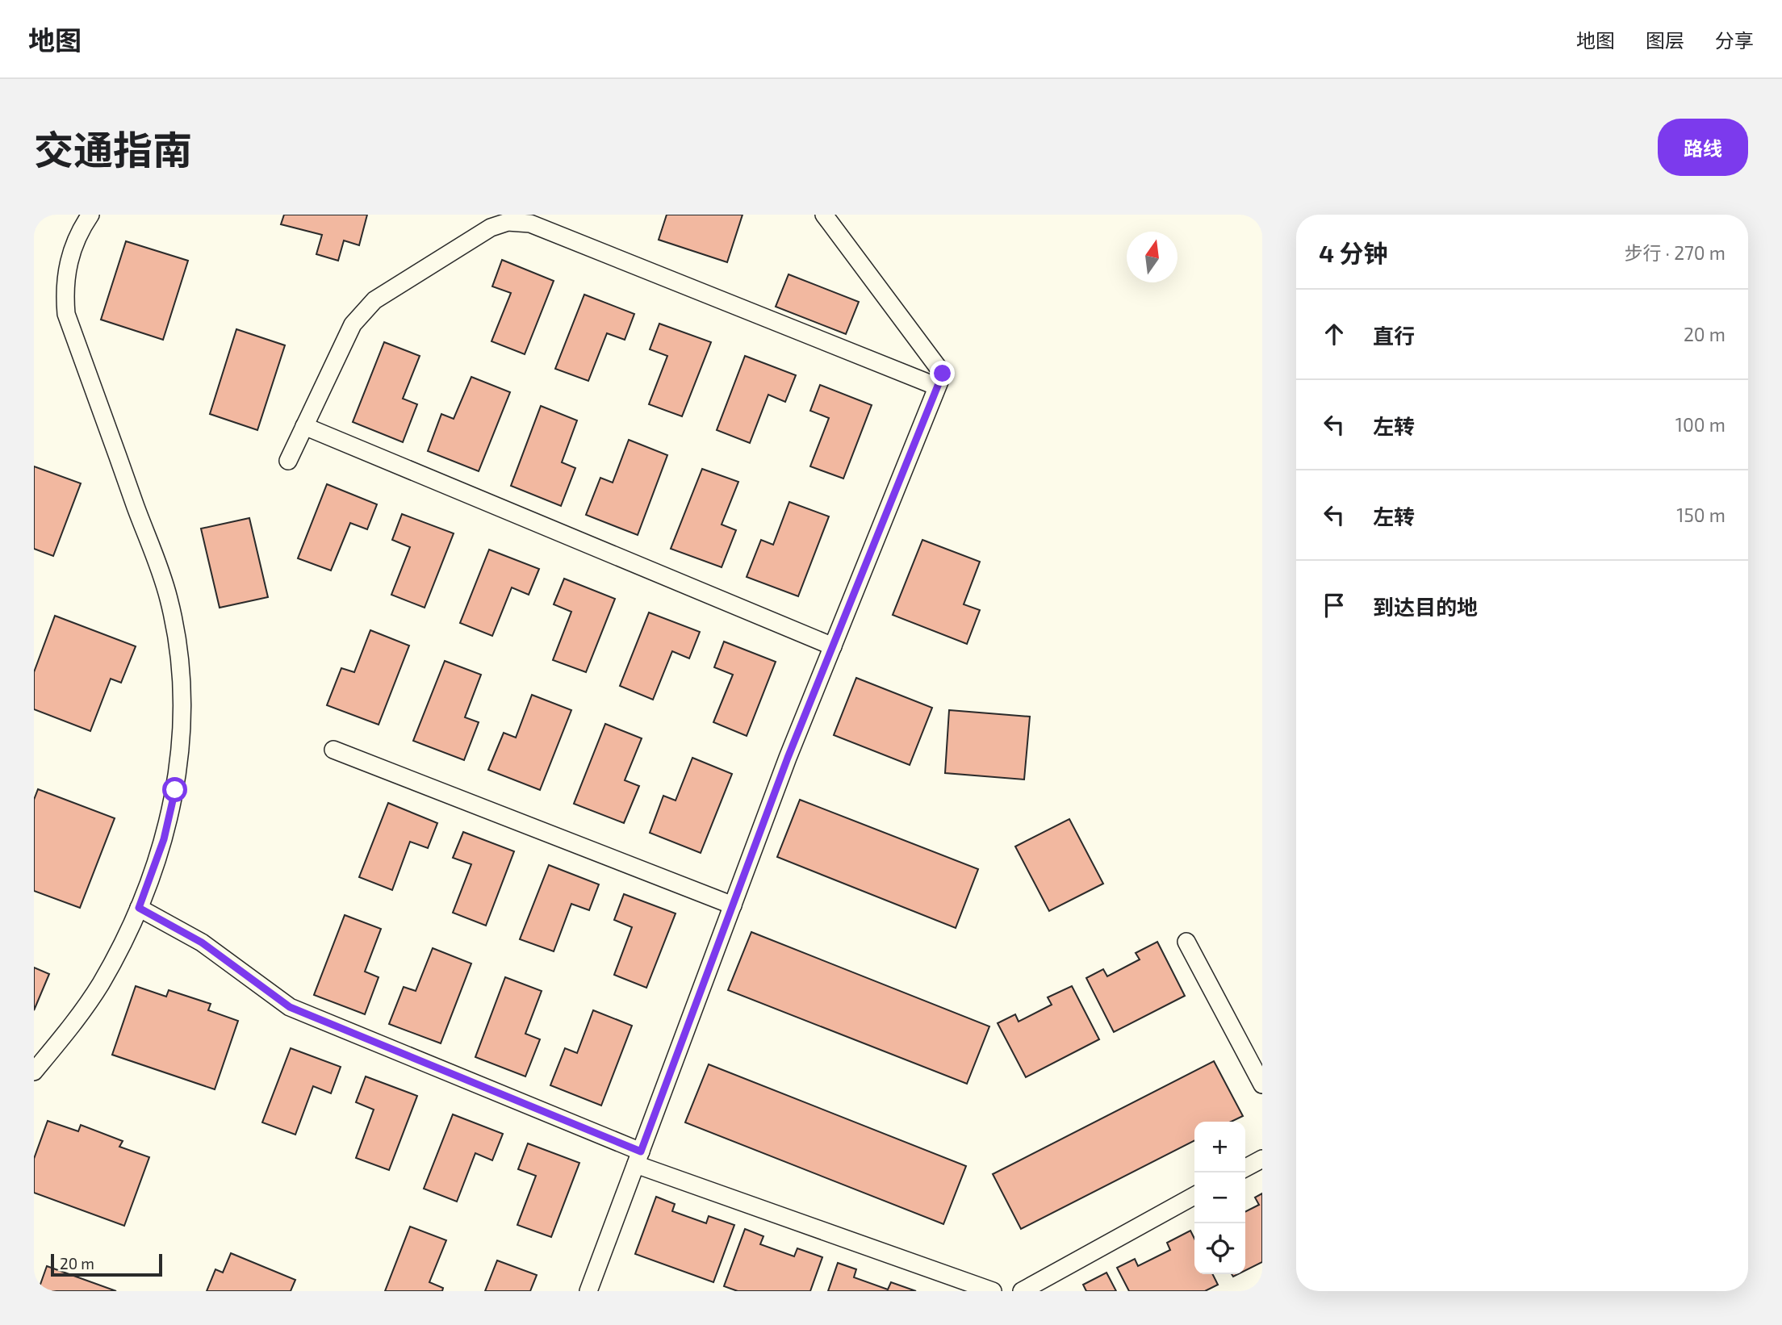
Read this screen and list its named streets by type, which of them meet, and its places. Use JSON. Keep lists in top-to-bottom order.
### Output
{
  "scale_bar": "20 m",
  "north": "top",
  "page": {
    "header": "地图",
    "nav": ["地图", "图层", "分享"],
    "title": "交通指南",
    "buttons": "路线",
    "heading": ["4 分钟", "步行 · 270 m"],
    "list": [
      ["直行", "20 m"],
      ["左转", "100 m"],
      ["左转", "150 m"],
      "到达目的地"
    ],
    "map_buttons": ["+", "−"],
    "scale": "20 m"
  }
}
